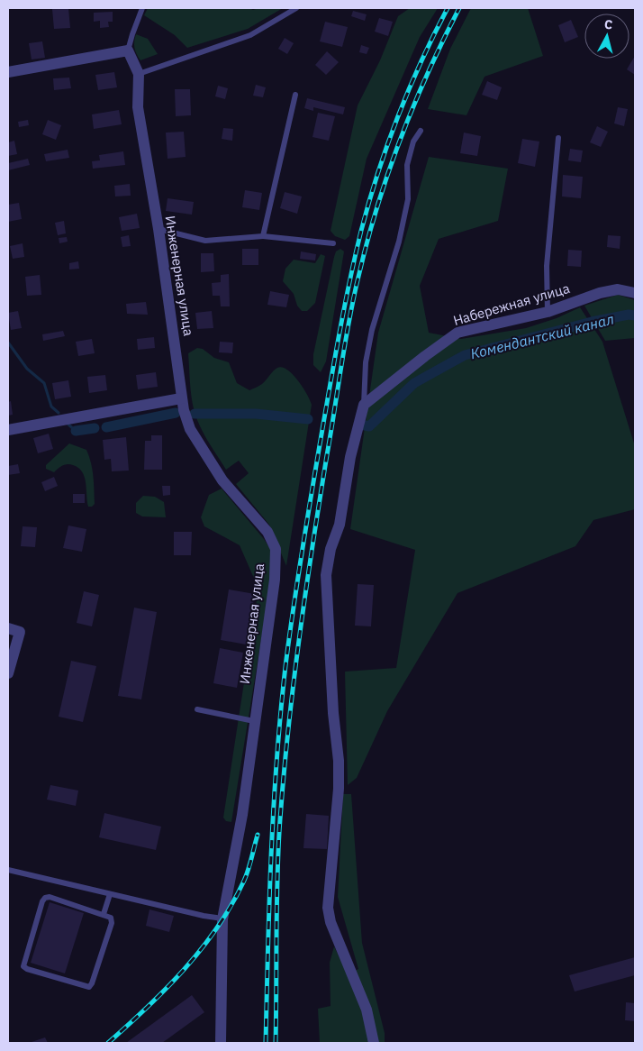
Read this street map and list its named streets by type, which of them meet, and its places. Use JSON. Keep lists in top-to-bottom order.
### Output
{
  "streets": {
    "street": ["Инженерная улица", "Набережная улица"]
  },
  "water": ["Комендантский канал"],
  "north": "top"
}
